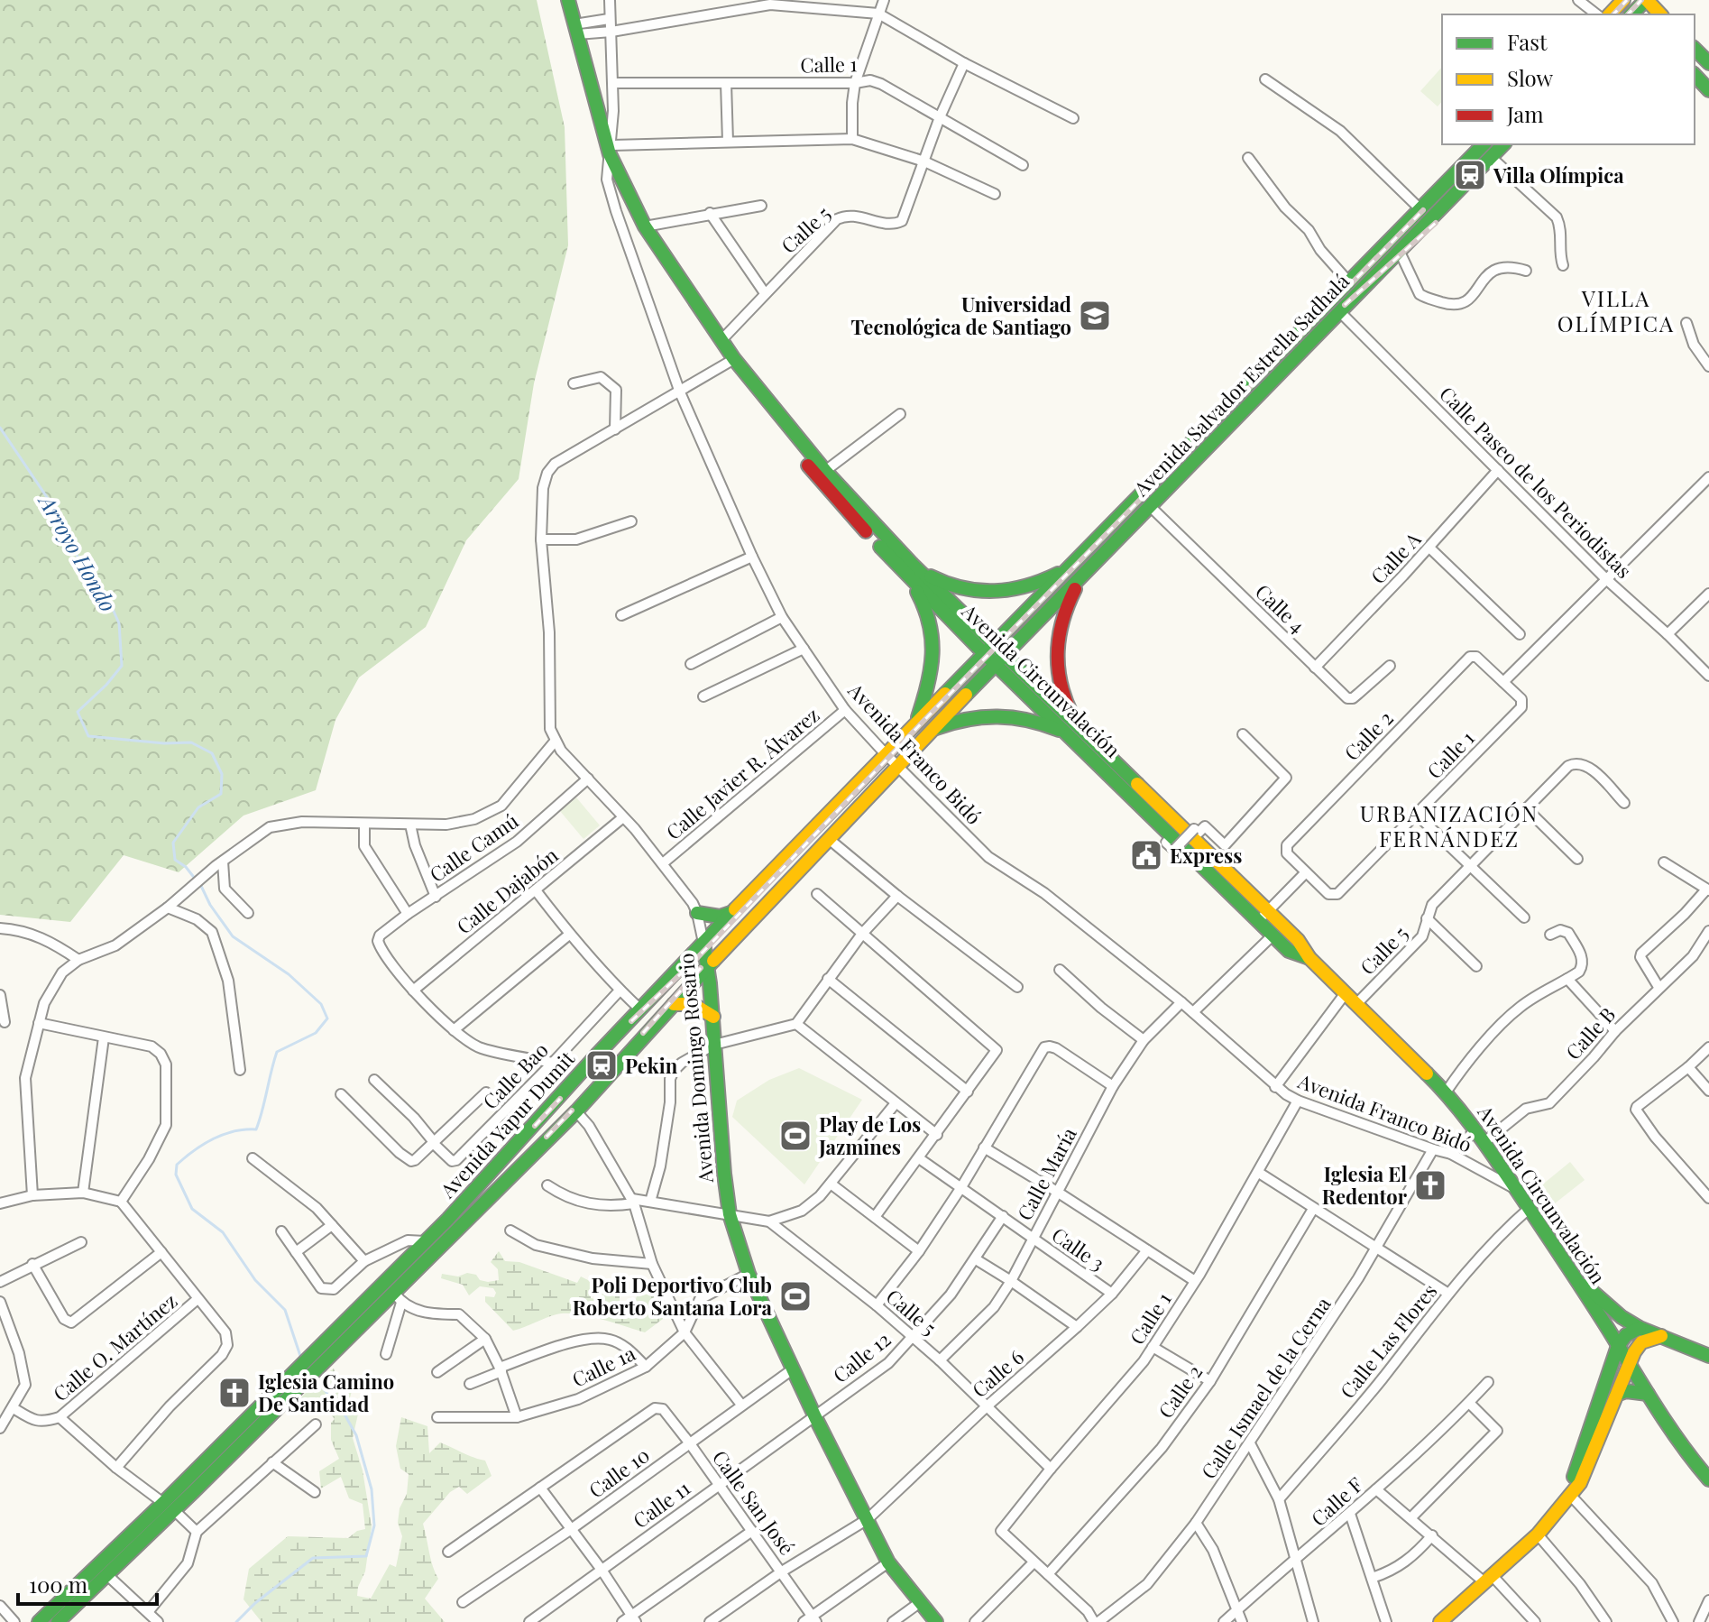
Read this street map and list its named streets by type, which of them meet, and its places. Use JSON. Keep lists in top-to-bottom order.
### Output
{
  "streets": {
    "main road": [
      "Avenida Salvador Estrella Sadhalá",
      "Avenida Circunvalación",
      "Avenida Domingo Rosario",
      "Avenida Yapur Dumit"
    ],
    "street": [
      "Calle 1",
      "Calle 5",
      "Calle Paseo de los Periodistas",
      "Calle A",
      "Calle 4",
      "Calle 2",
      "Avenida Franco Bidó",
      "Calle Javier R. Álvarez",
      "Calle Camú",
      "Calle Dajabón",
      "Calle B",
      "Calle Bao",
      "Calle María",
      "Calle 3",
      "Calle Las Flores",
      "Calle O. Martínez",
      "Calle 12",
      "Calle 1a",
      "Calle 6",
      "Calle Ismael de la Cerna",
      "Calle 10",
      "Calle F",
      "Calle San José",
      "Calle 11"
    ]
  },
  "crossings": [
    ["Calle 1", "Calle 5"],
    ["Calle 1", "Calle 2"],
    ["Calle 1", "Avenida Franco Bidó"],
    ["Calle 5", "Avenida Circunvalación"],
    ["Calle 5", "Avenida Domingo Rosario"],
    ["Calle 5", "Calle María"],
    ["Calle 5", "Calle 12"],
    ["Calle 5", "Calle 6"],
    ["Avenida Salvador Estrella Sadhalá", "Calle Paseo de los Periodistas"],
    ["Avenida Salvador Estrella Sadhalá", "Calle 4"],
    ["Avenida Salvador Estrella Sadhalá", "Avenida Circunvalación"],
    ["Avenida Salvador Estrella Sadhalá", "Avenida Yapur Dumit"],
    ["Calle Paseo de los Periodistas", "Calle A"],
    ["Calle A", "Calle 4"],
    ["Avenida Circunvalación", "Avenida Franco Bidó"],
    ["Avenida Circunvalación", "Calle B"],
    ["Avenida Circunvalación", "Avenida Yapur Dumit"],
    ["Avenida Circunvalación", "Calle Las Flores"],
    ["Avenida Franco Bidó", "Calle Javier R. Álvarez"],
    ["Avenida Franco Bidó", "Avenida Yapur Dumit"],
    ["Avenida Franco Bidó", "Calle María"],
    ["Avenida Franco Bidó", "Calle Ismael de la Cerna"],
    ["Calle Javier R. Álvarez", "Avenida Domingo Rosario"],
    ["Calle Camú", "Calle Dajabón"],
    ["Calle Camú", "Avenida Domingo Rosario"],
    ["Calle Dajabón", "Avenida Domingo Rosario"],
    ["Avenida Domingo Rosario", "Avenida Yapur Dumit"],
    ["Avenida Domingo Rosario", "Calle 12"],
    ["Avenida Domingo Rosario", "Calle 1a"],
    ["Avenida Domingo Rosario", "Calle 6"],
    ["Avenida Domingo Rosario", "Calle 10"],
    ["Avenida Domingo Rosario", "Calle 11"],
    ["Calle María", "Calle 3"],
    ["Calle 3", "Calle 12"],
    ["Calle 3", "Calle 6"],
    ["Calle 12", "Calle 11"],
    ["Calle 10", "Calle San José"],
    ["Calle San José", "Calle 11"]
  ],
  "districts": ["VILLA OLÍMPICA", "URBANIZACIÓN FERNÁNDEZ"],
  "water": ["Arroyo Hondo"],
  "places": {
    "station": ["Villa Olímpica", "Pekin"],
    "school or university": ["Universidad Tecnológica de Santiago"],
    "public building": ["Express"],
    "sports": ["Play de Los Jazmines", "Poli Deportivo Club Roberto Santana Lora"],
    "church": ["Iglesia El Redentor", "Iglesia Camino De Santidad"]
  },
  "legend": ["Fast", "Slow", "Jam"],
  "scale_bar": "100 m"
}
